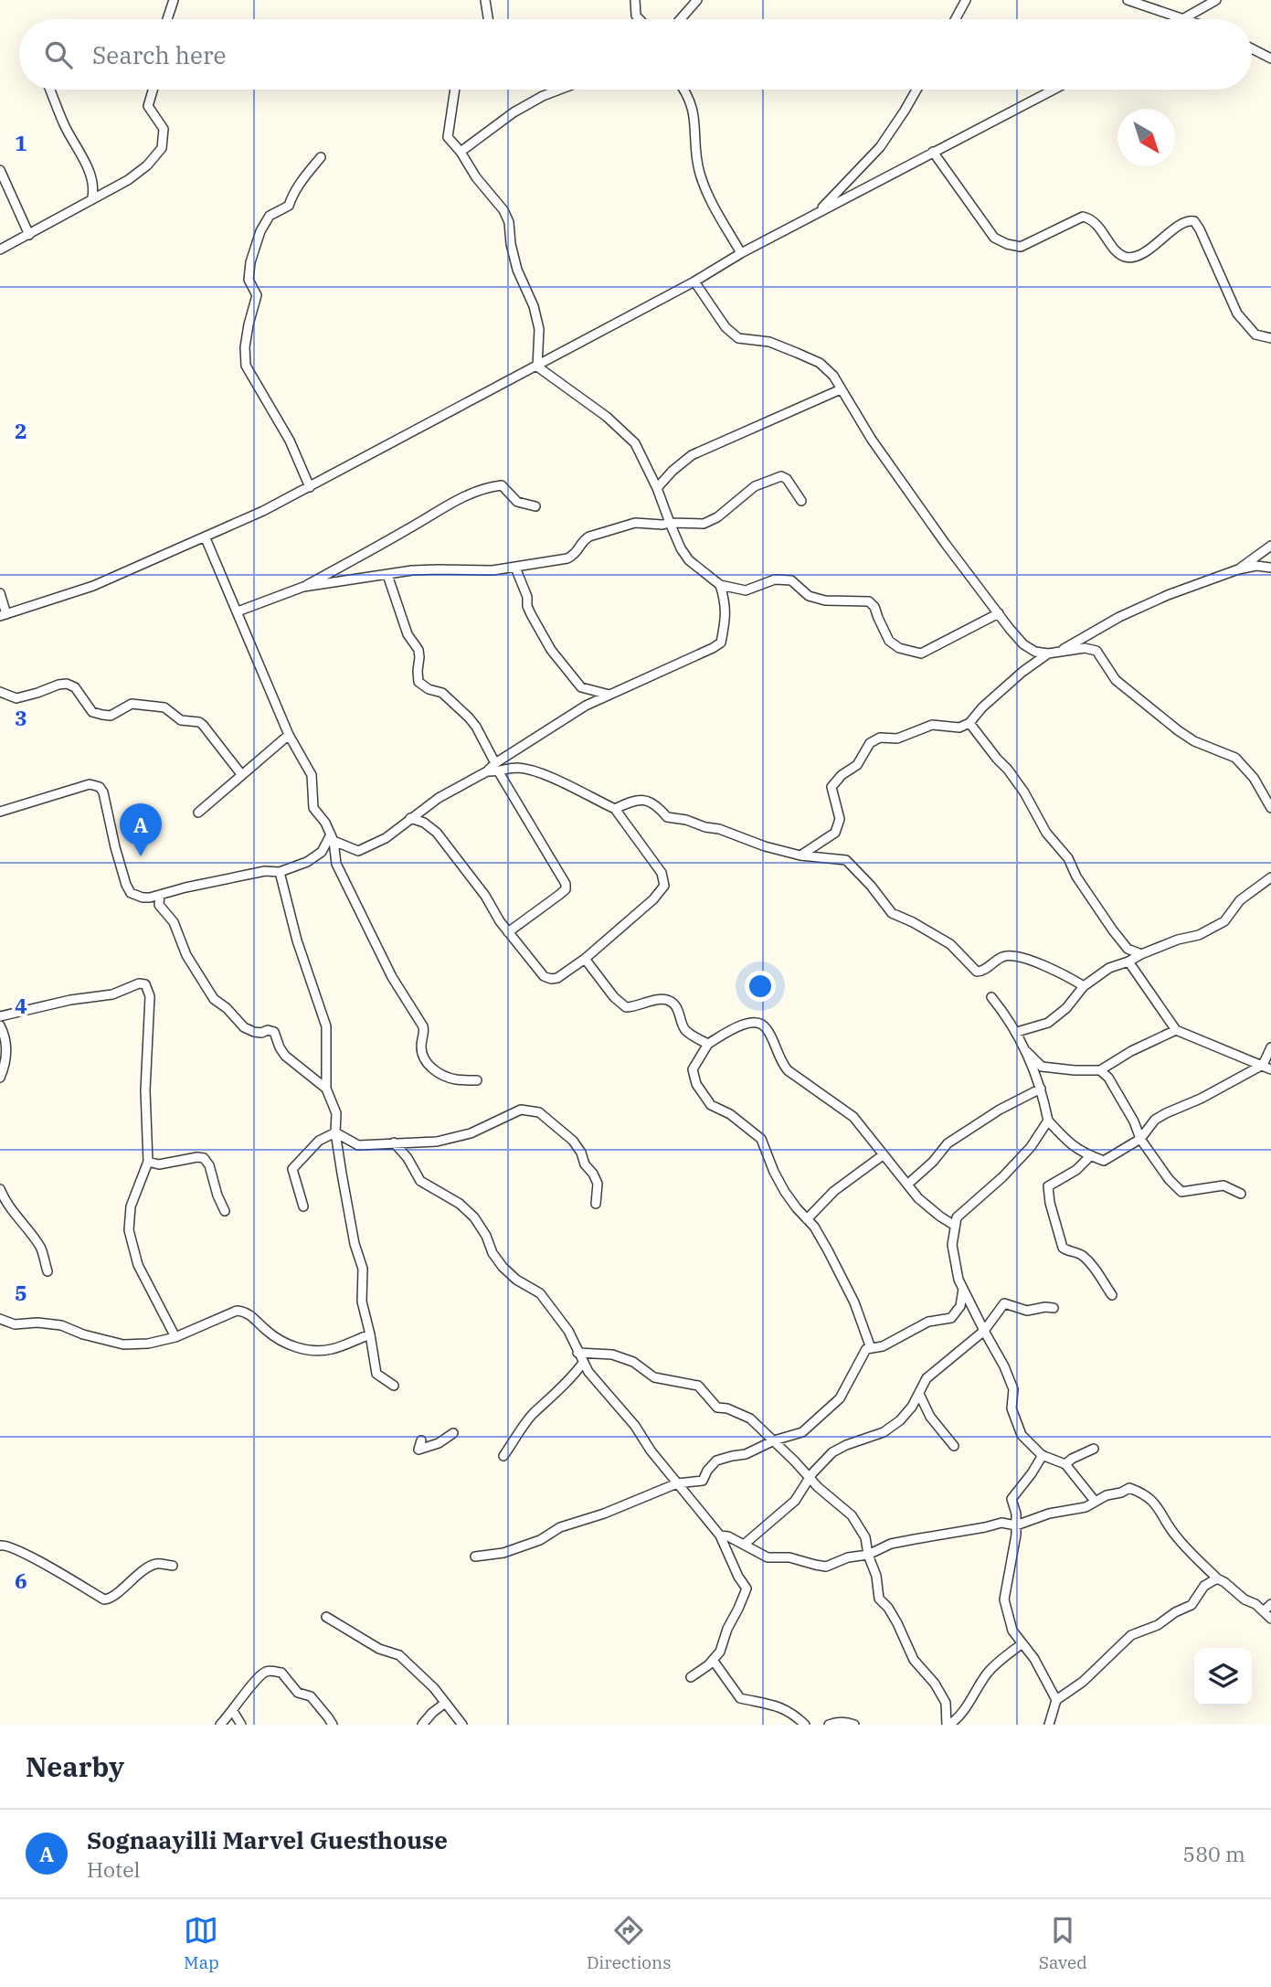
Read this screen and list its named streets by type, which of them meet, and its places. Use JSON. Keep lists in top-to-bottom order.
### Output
{
  "north": "bottom right",
  "page": {
    "search": "Search here",
    "pins": "A",
    "heading": "Nearby",
    "list": [
      {
        "mark": "A",
        "name": "Sognaayilli Marvel Guesthouse",
        "note": "Hotel",
        "value": "580 m"
      }
    ],
    "nav": ["Map", "Directions", "Saved"]
  },
  "grid": {
    "rows": [
      "1",
      "2",
      "3",
      "4",
      "5",
      "6"
    ]
  }
}
